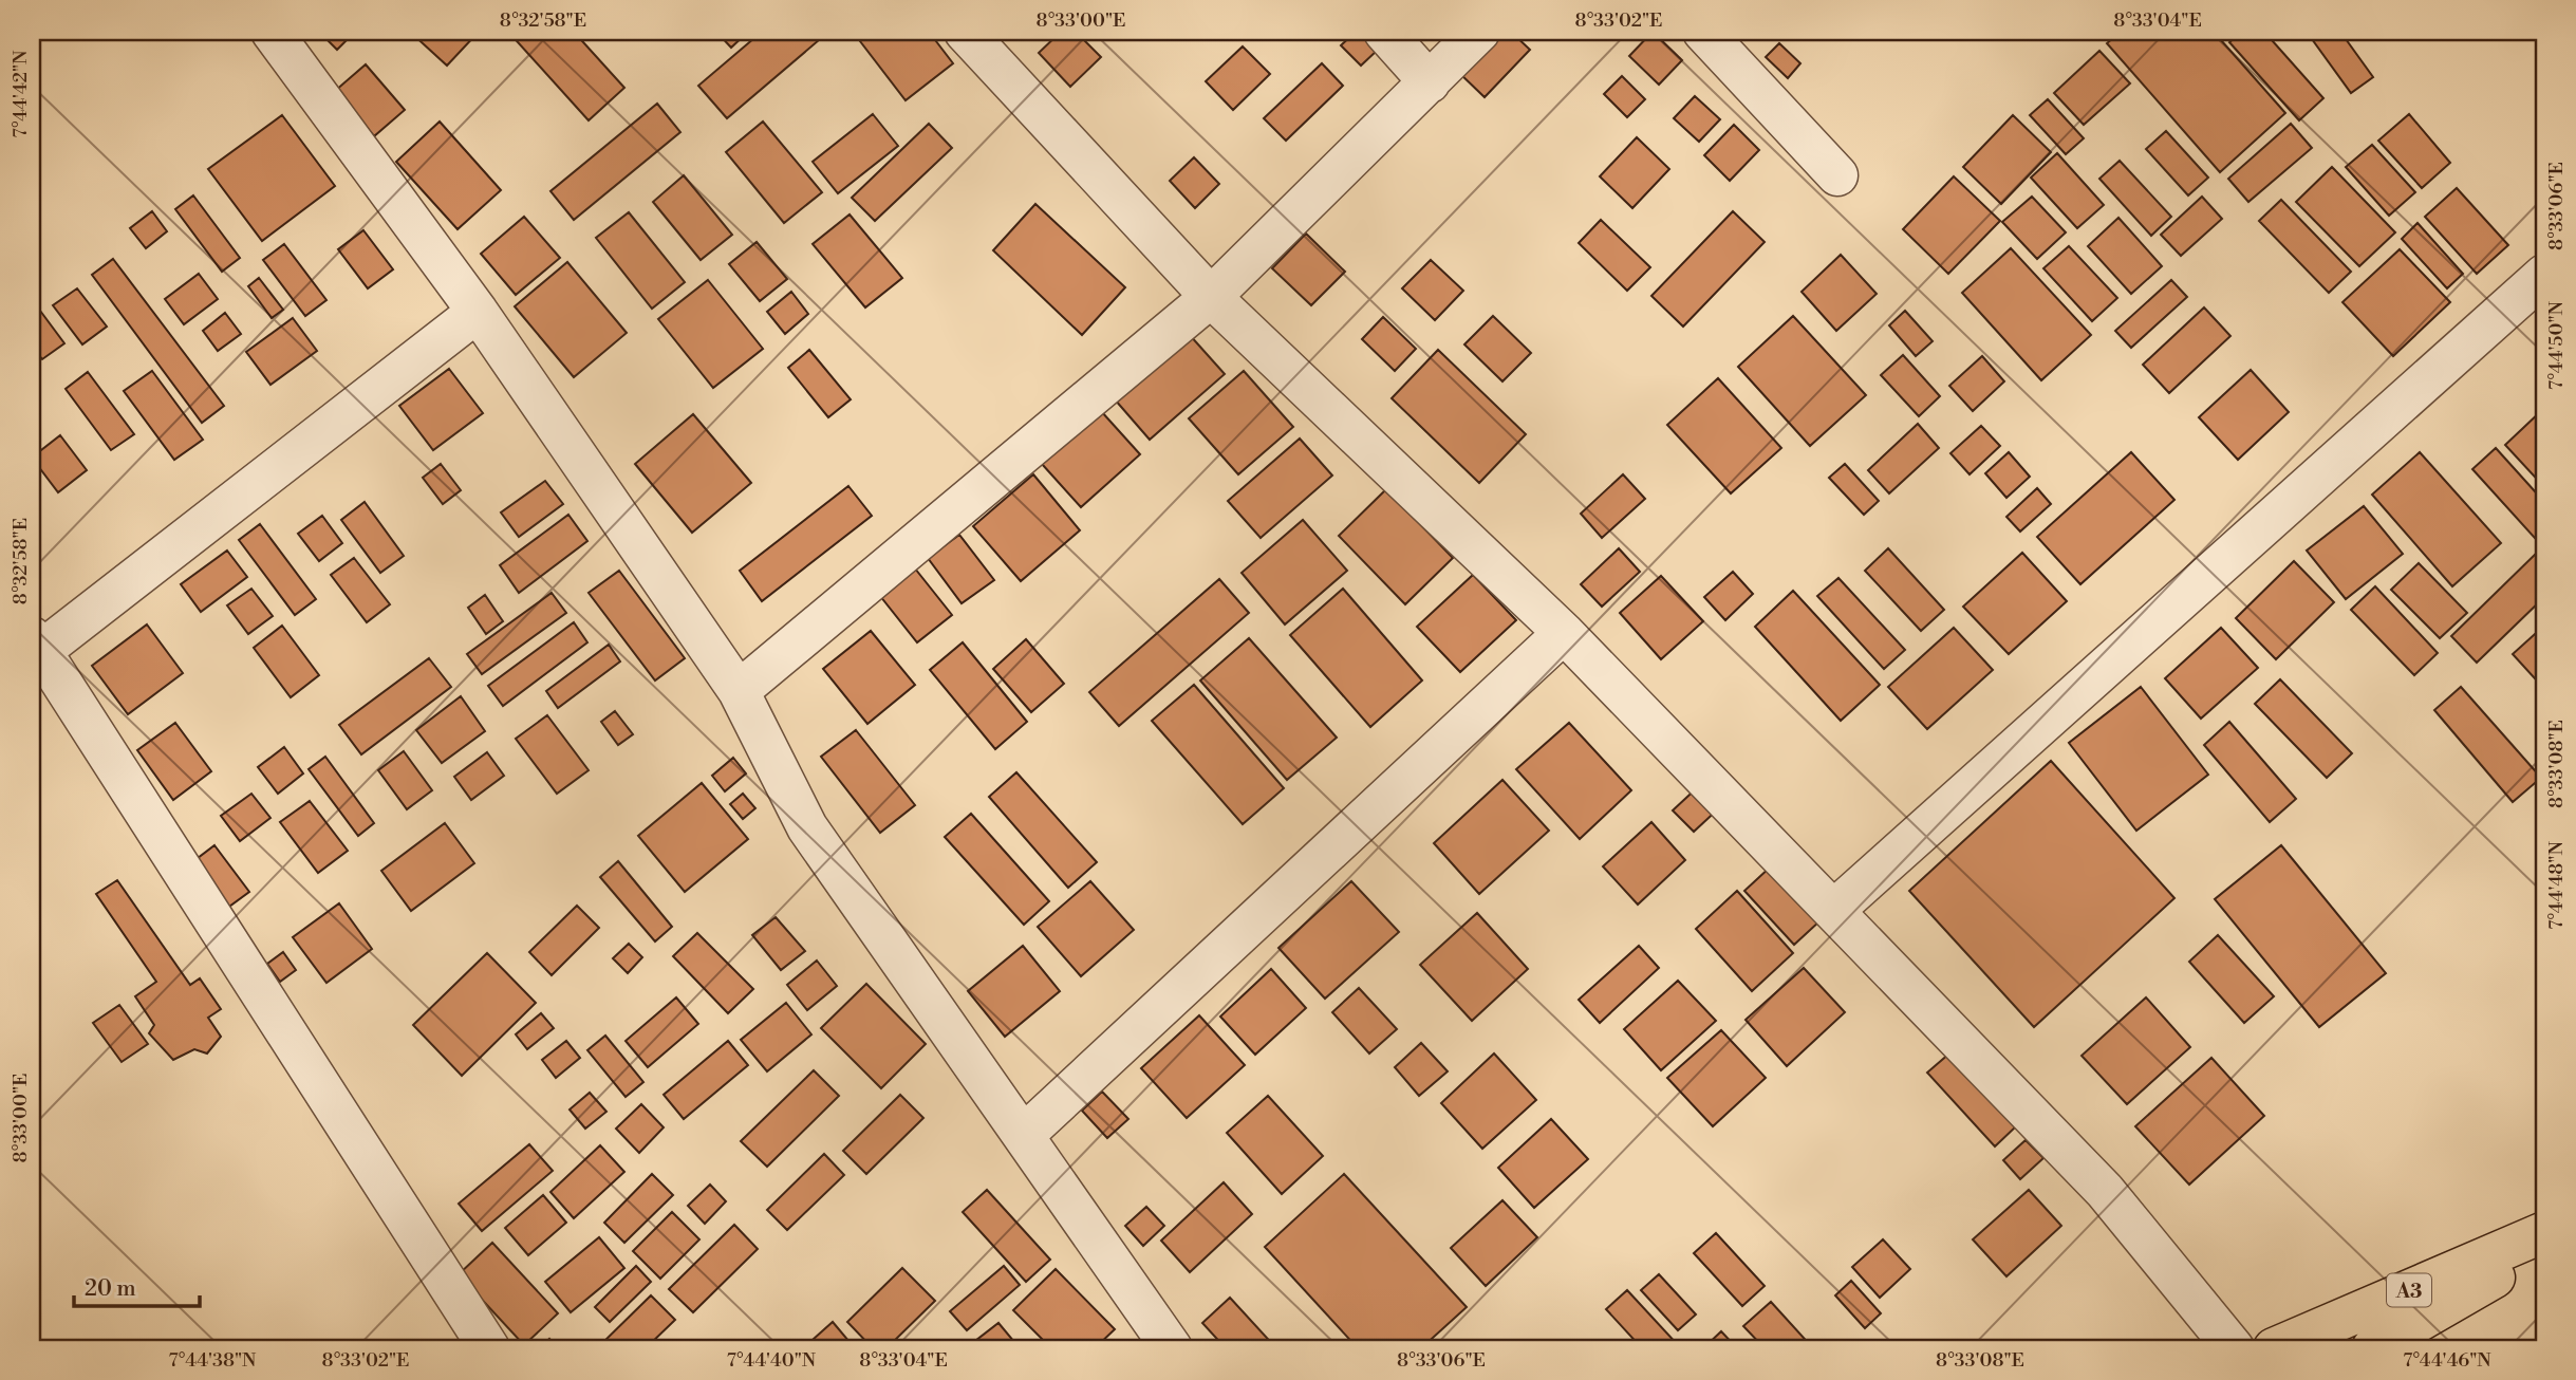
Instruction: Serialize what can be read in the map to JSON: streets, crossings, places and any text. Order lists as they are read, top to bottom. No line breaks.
{"streets":{"highway":["A3"]},"scale_bar":"20 m","coordinates":["8°32'58\"E","8°33'00\"E","8°33'02\"E","8°33'04\"E","7°44'42\"N","8°33'06\"E","7°44'50\"N","8°33'08\"E","7°44'48\"N","7°44'38\"N","7°44'40\"N","7°44'46\"N"]}
